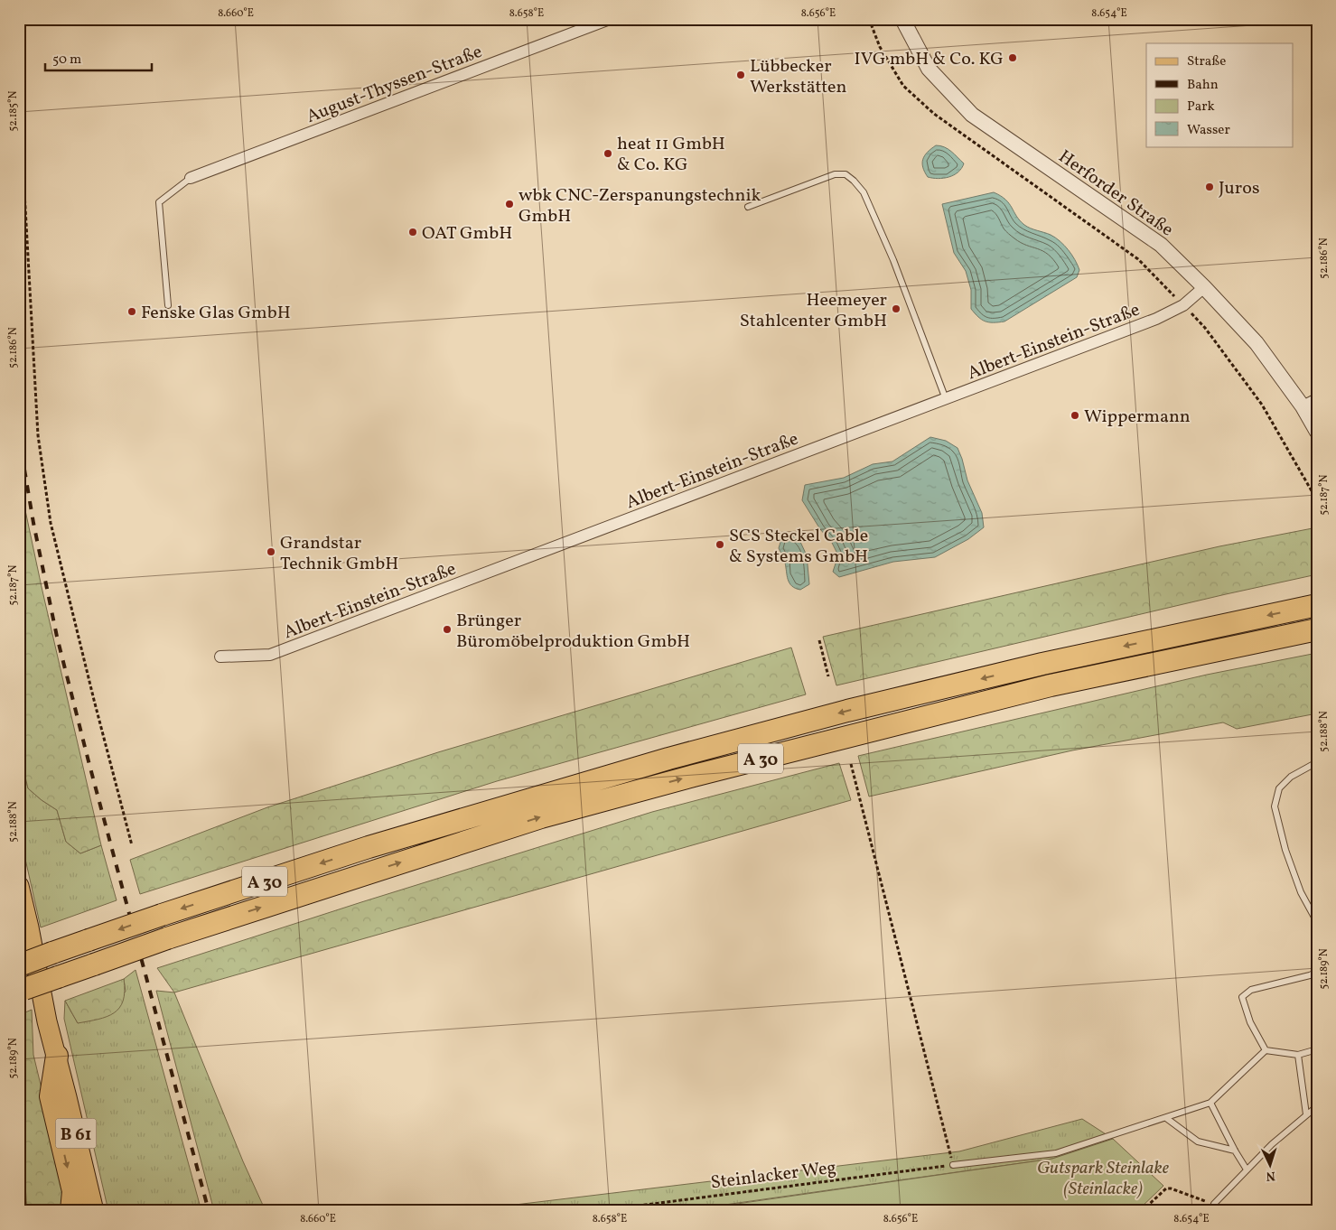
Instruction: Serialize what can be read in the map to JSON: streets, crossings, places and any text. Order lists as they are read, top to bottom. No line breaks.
{"streets":{"highway":["A 30"],"main road":["B 61"],"street":["August-Thyssen-Straße","Herforder Straße","Albert-Einstein-Straße"],"path":["Steinlacker Weg"]},"crossings":[["Herforder Straße","Albert-Einstein-Straße"]],"parks":["Gutspark Steinlake (Steinlacke)"],"places":["IVG mbH & Co. KG","Lübbecker Werkstätten","heat 11 GmbH & Co. KG","Juros","wbk CNC-Zerspanungstechnik GmbH","OAT GmbH","Heemeyer Stahlcenter GmbH","Fenske Glas GmbH","Wippermann","SCS Steckel Cable & Systems GmbH","Grandstar Technik GmbH","Brünger Büromöbelproduktion GmbH"],"legend":["Straße","Bahn","Park","Wasser"],"scale_bar":"50 m","north":"bottom","coordinates":["8.660°E","8.658°E","8.656°E","8.654°E","52.185°N","52.186°N","52.187°N","52.188°N","52.189°N"]}
